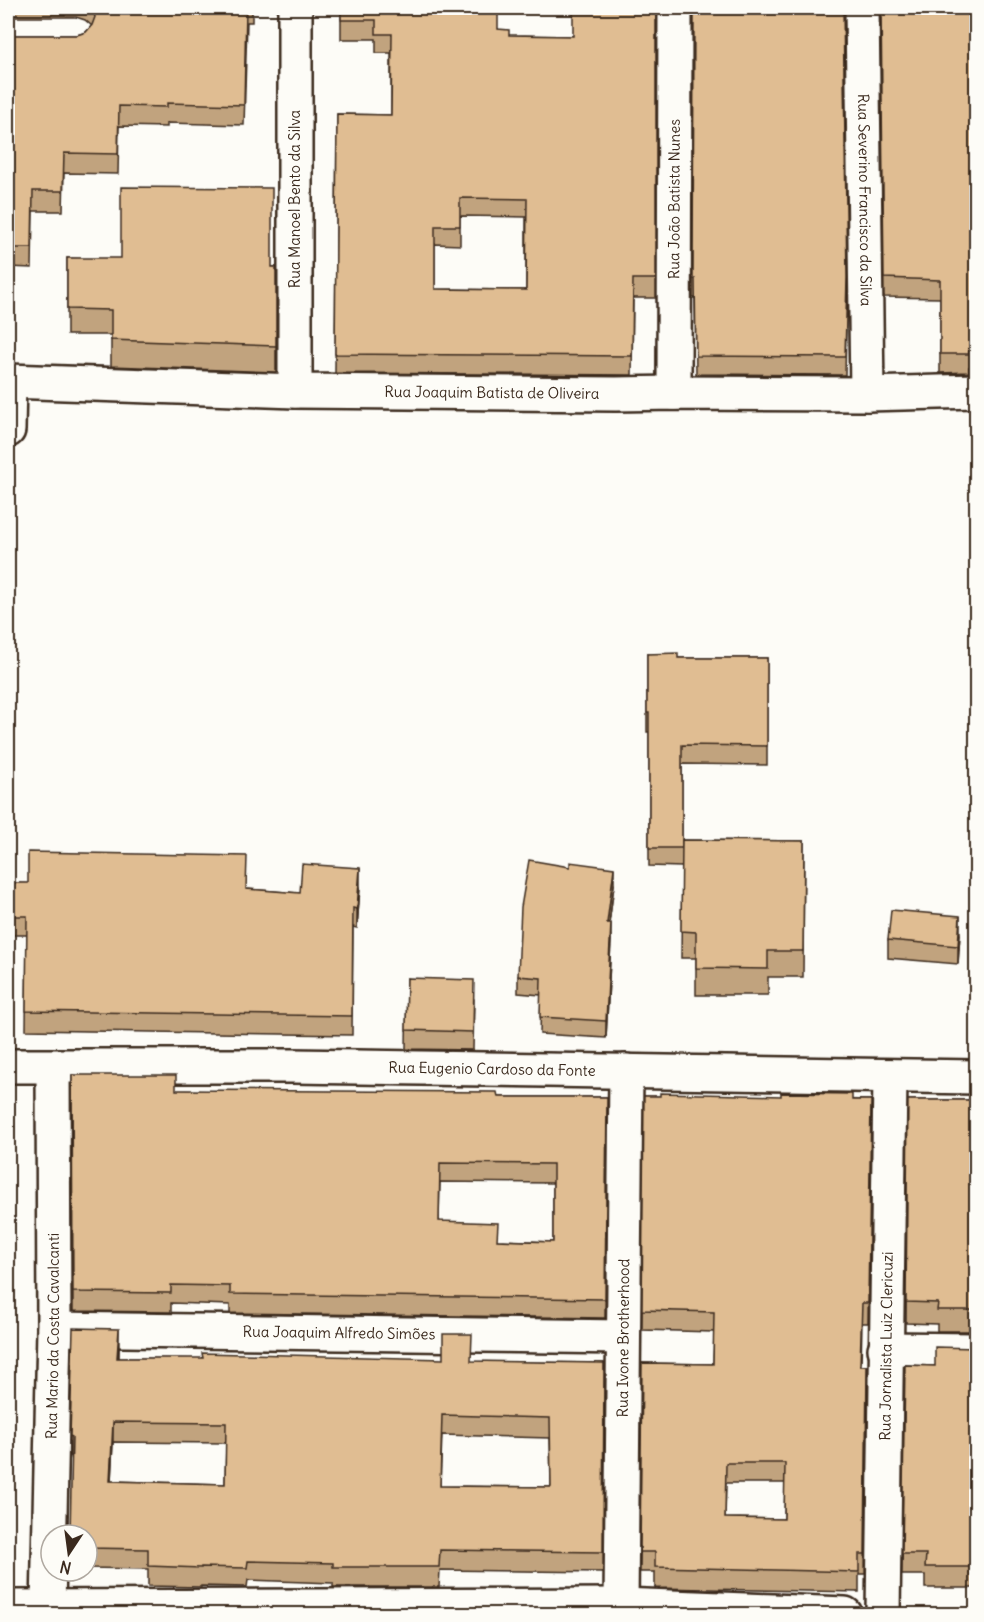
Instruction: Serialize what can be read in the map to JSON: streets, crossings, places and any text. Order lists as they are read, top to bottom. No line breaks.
{"streets":{"street":["Rua Manoel Bento da Silva","Rua João Batista Nunes","Rua Severino Francisco da Silva","Rua Joaquim Batista de Oliveira","Rua Eugenio Cardoso da Fonte","Rua Joaquim Alfredo Simões","Rua Mario da Costa Cavalcanti","Rua Ivone Brotherhood","Rua Jornalista Luiz Clericuzi"]},"crossings":[["Rua Manoel Bento da Silva","Rua Joaquim Batista de Oliveira"],["Rua João Batista Nunes","Rua Joaquim Batista de Oliveira"],["Rua Severino Francisco da Silva","Rua Joaquim Batista de Oliveira"],["Rua Eugenio Cardoso da Fonte","Rua Mario da Costa Cavalcanti"],["Rua Eugenio Cardoso da Fonte","Rua Ivone Brotherhood"],["Rua Eugenio Cardoso da Fonte","Rua Jornalista Luiz Clericuzi"],["Rua Joaquim Alfredo Simões","Rua Mario da Costa Cavalcanti"],["Rua Joaquim Alfredo Simões","Rua Ivone Brotherhood"]],"north":"bottom"}
